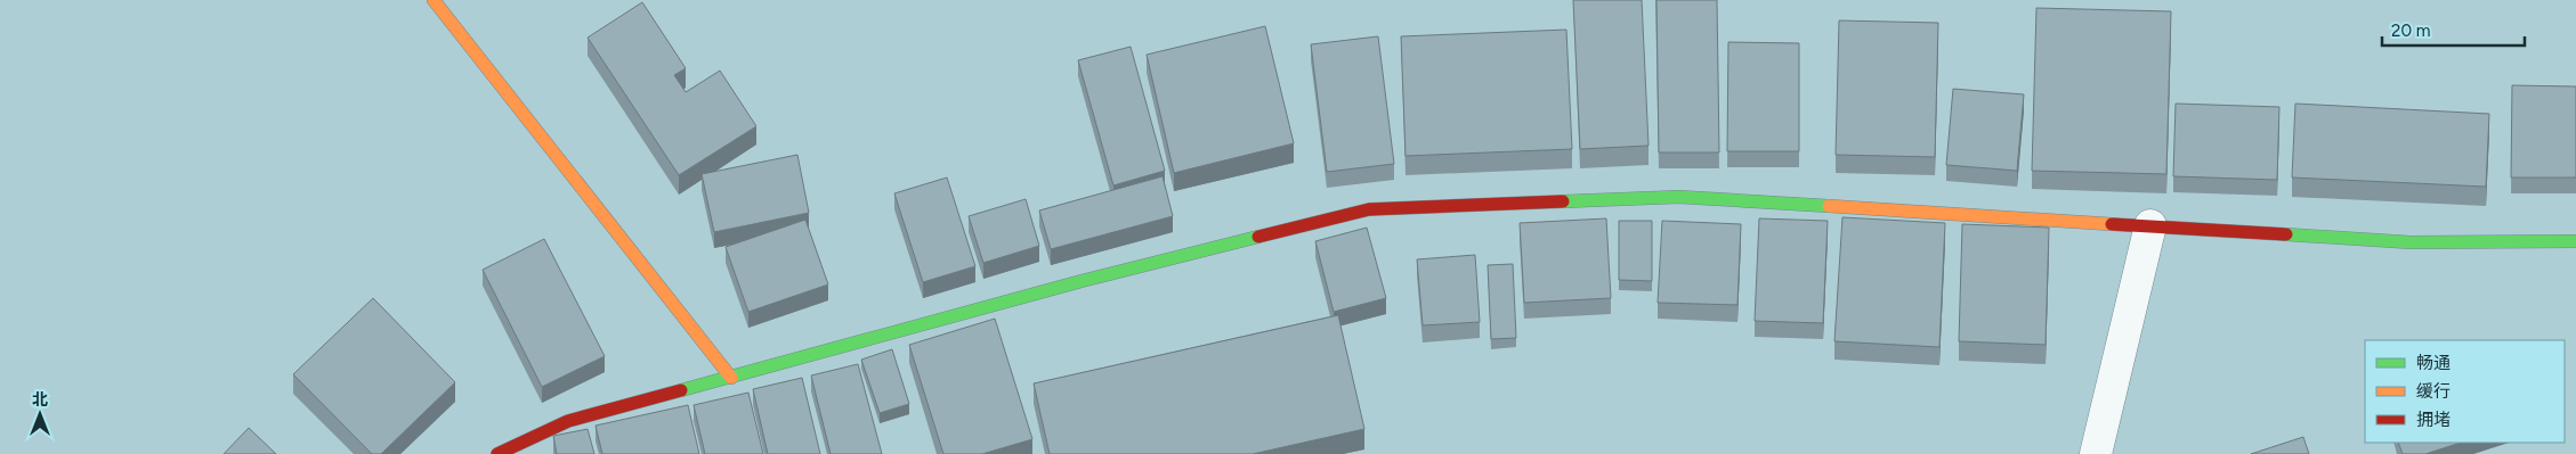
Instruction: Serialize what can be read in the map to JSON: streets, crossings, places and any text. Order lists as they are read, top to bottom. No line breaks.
{"legend":["畅通","缓行","拥堵"],"scale_bar":"20 m","north":"top"}
